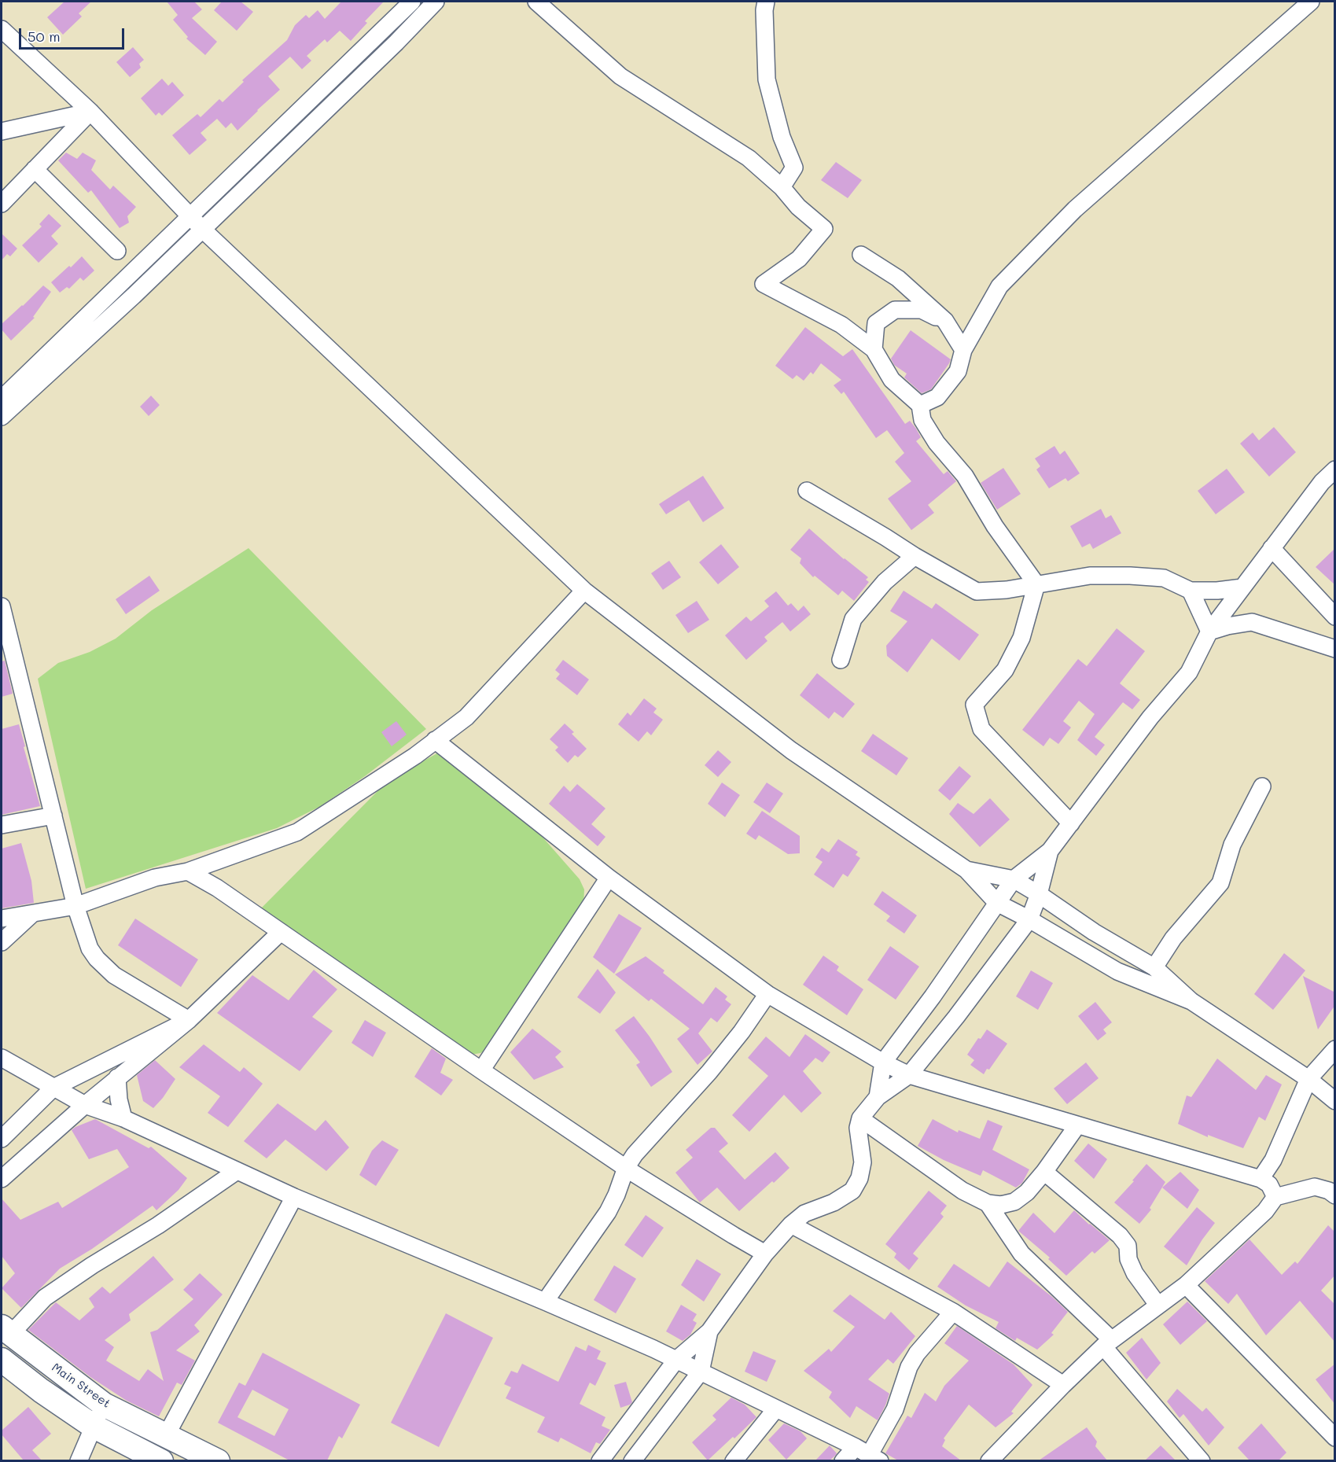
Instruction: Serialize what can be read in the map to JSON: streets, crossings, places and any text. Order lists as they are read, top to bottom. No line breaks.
{"streets":{"street":["Main Street"]},"scale_bar":"50 m"}
